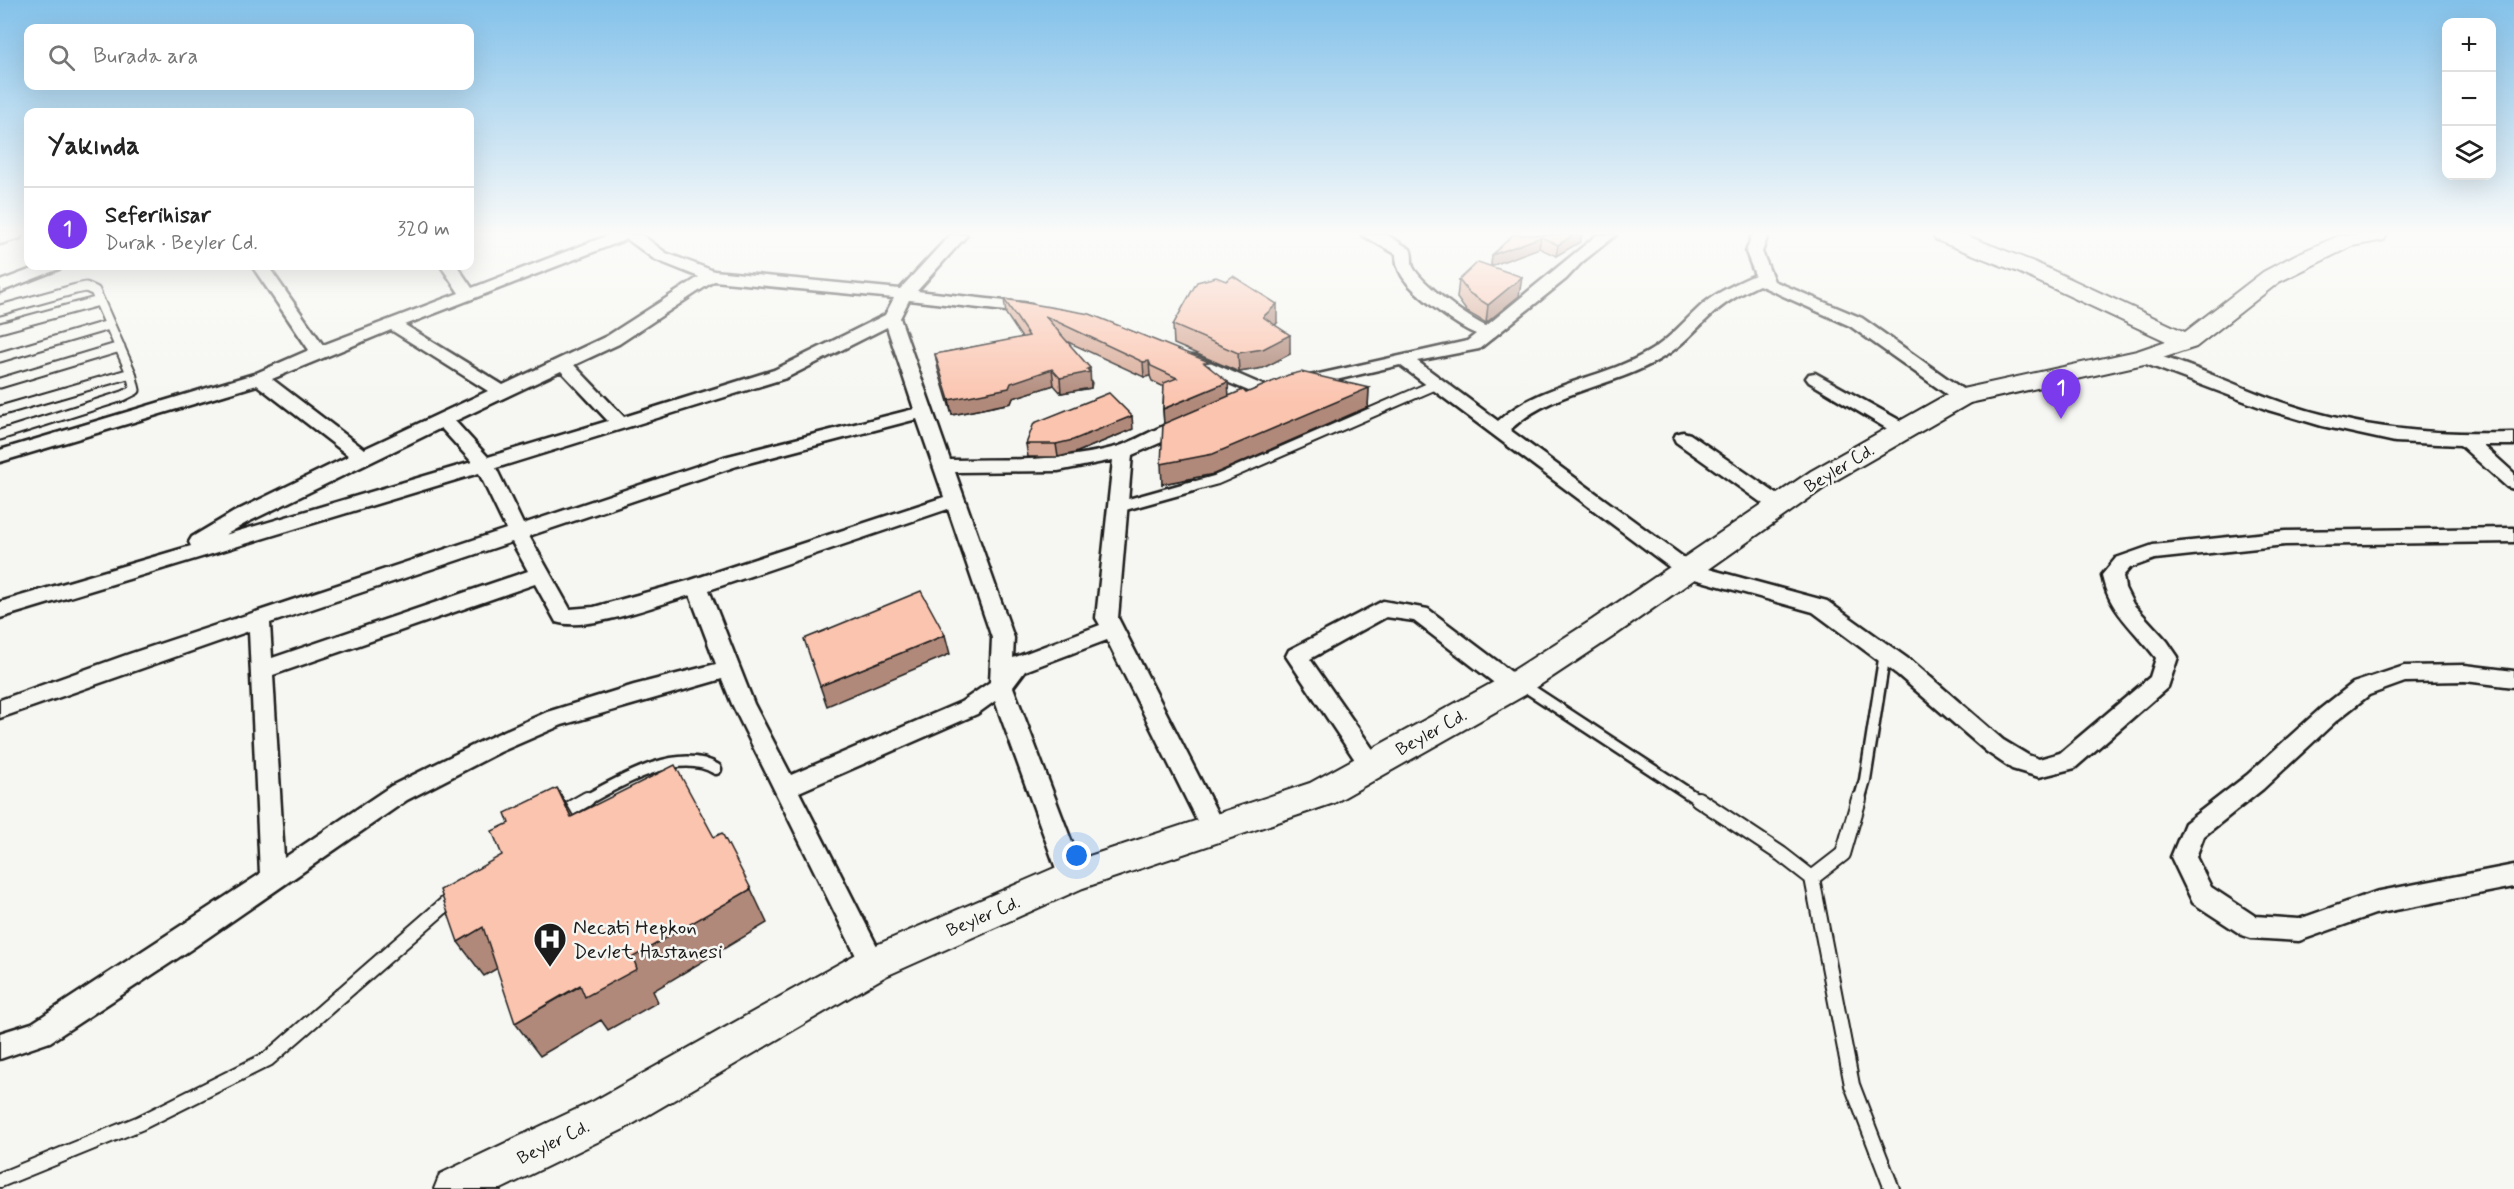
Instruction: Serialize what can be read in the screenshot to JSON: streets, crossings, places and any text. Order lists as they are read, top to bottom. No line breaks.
{"streets":{"street":["Beyler Cd."]},"places":{"hospital":["Necati Hepkon Devlet Hastanesi"]},"page":{"map_buttons":["+","−"],"search":"Burada ara","heading":"Yakında","list":[{"mark":"1","name":"Seferihisar","note":"Durak · Beyler Cd.","value":"320 m"}],"pins":"1"}}
